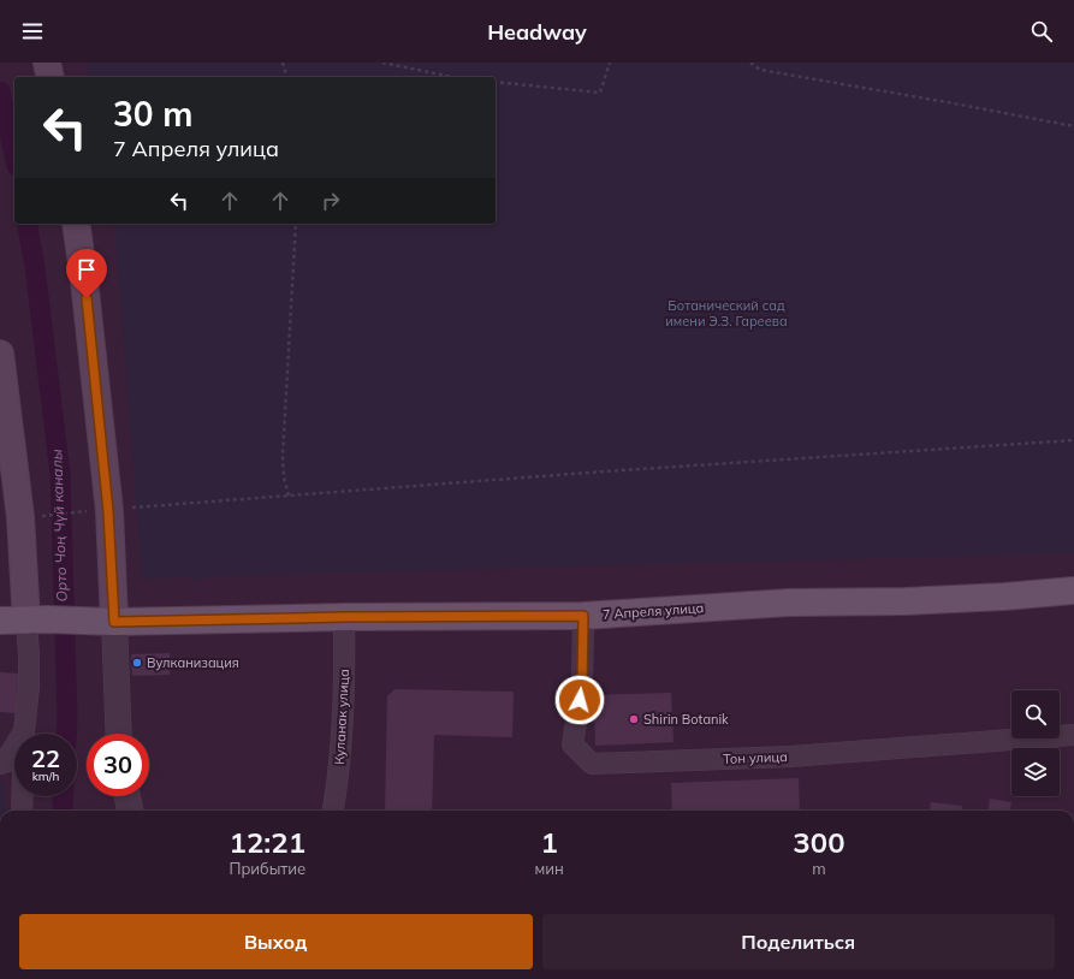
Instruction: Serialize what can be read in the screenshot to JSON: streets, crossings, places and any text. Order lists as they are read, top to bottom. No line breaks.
{"streets":{"main road":["7 Апреля улица"],"street":["Куланак улица","Тон улица"]},"crossings":[["7 Апреля улица","Куланак улица"],["7 Апреля улица","Тон улица"]],"water":["Орто Чоң Чүй каналы"],"parks":["Ботанический сад имени Э.З. Гареева"],"places":["Вулканизация","Shirin Botanik"],"page":{"header":"Headway","turn":["30 m","7 Апреля улица"],"speed":"22 km/h","limit":"30","eta":["12:21","Прибытие","1","мин","300","m"],"buttons":["Выход","Поделиться"]}}
